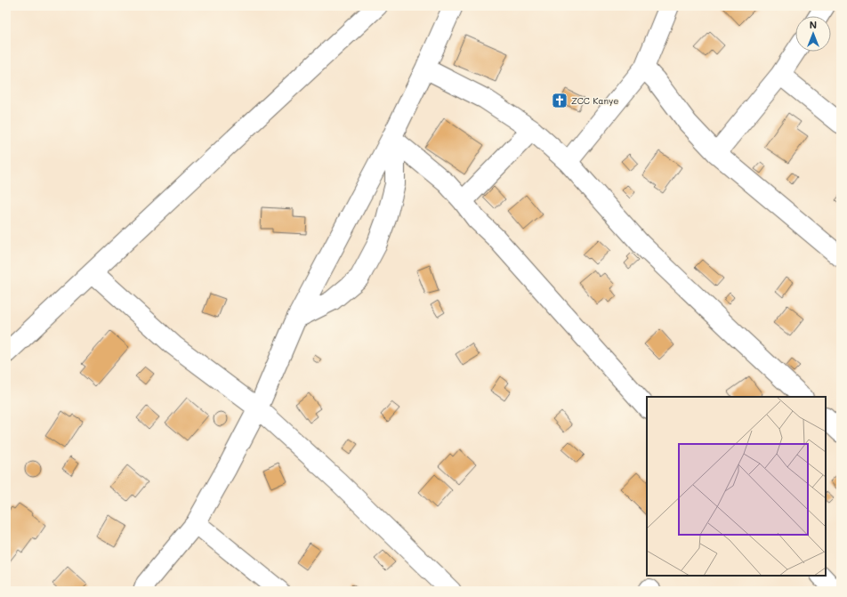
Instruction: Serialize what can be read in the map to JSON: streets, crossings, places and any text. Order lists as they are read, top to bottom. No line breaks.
{"places":{"church":["ZCC Kanye"]},"north":"top"}
